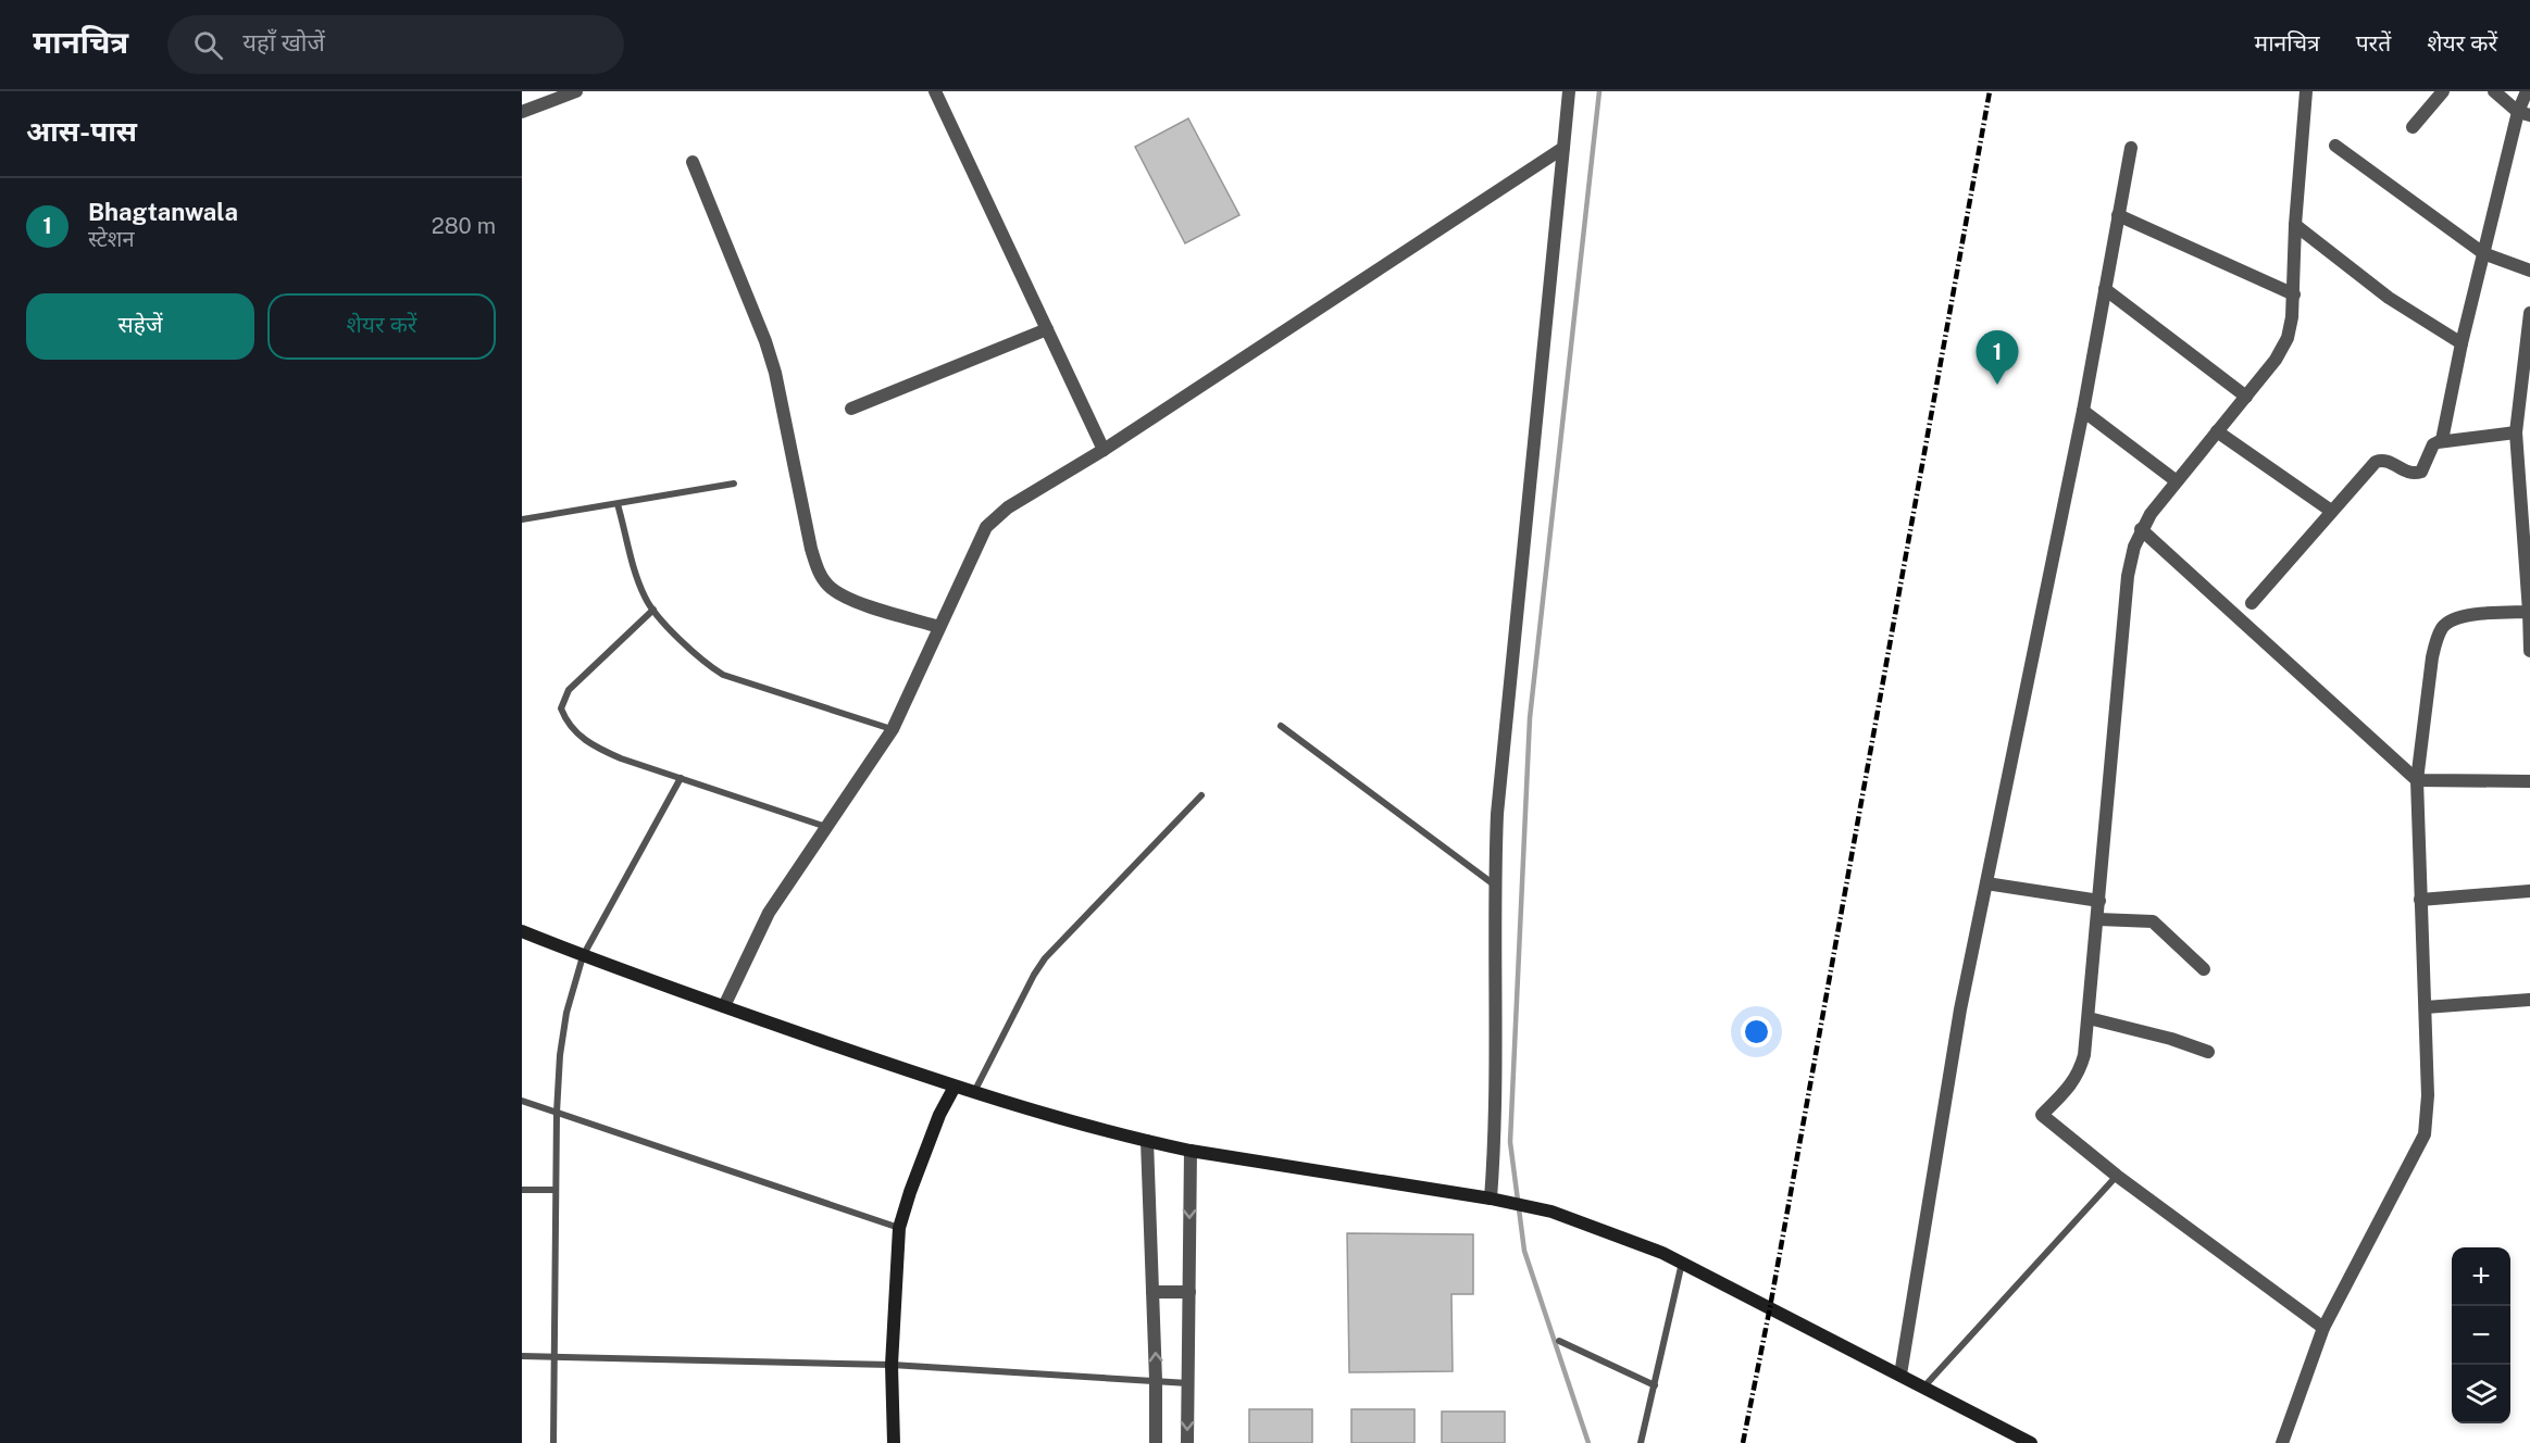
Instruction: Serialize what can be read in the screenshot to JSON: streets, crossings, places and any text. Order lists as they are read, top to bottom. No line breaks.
{"page":{"header":"मानचित्र","search":"यहाँ खोजें","nav":["मानचित्र","परतें","शेयर करें"],"heading":"आस-पास","list":[{"mark":"1","name":"Bhagtanwala","note":"स्टेशन","value":"280 m"}],"buttons":["सहेजें","शेयर करें"],"pins":"1","map_buttons":["+","−"]}}
